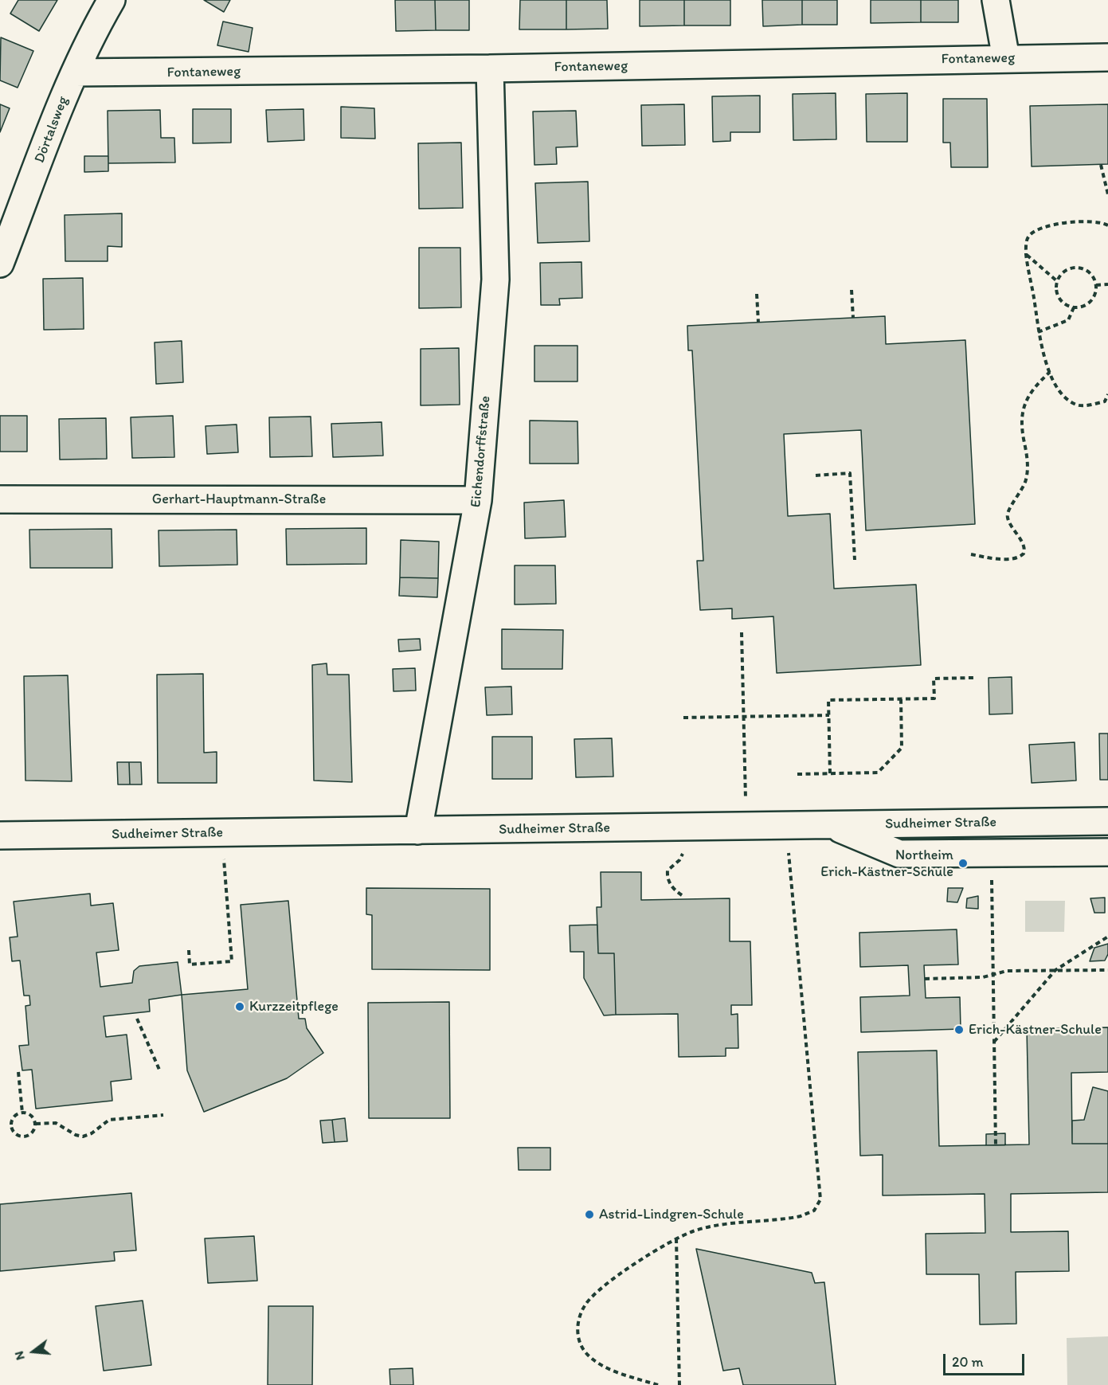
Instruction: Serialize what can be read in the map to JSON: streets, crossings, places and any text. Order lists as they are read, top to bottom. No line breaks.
{"streets":{"street":["Fontaneweg","Dörtalsweg","Eichendorffstraße","Gerhart-Hauptmann-Straße","Sudheimer Straße"]},"crossings":[["Fontaneweg","Dörtalsweg"],["Fontaneweg","Eichendorffstraße"],["Eichendorffstraße","Gerhart-Hauptmann-Straße"],["Eichendorffstraße","Sudheimer Straße"]],"places":["Northeim Erich-Kästner-Schule","Kurzzeitpflege","Erich-Kästner-Schule","Astrid-Lindgren-Schule"],"scale_bar":"20 m","north":"left"}
